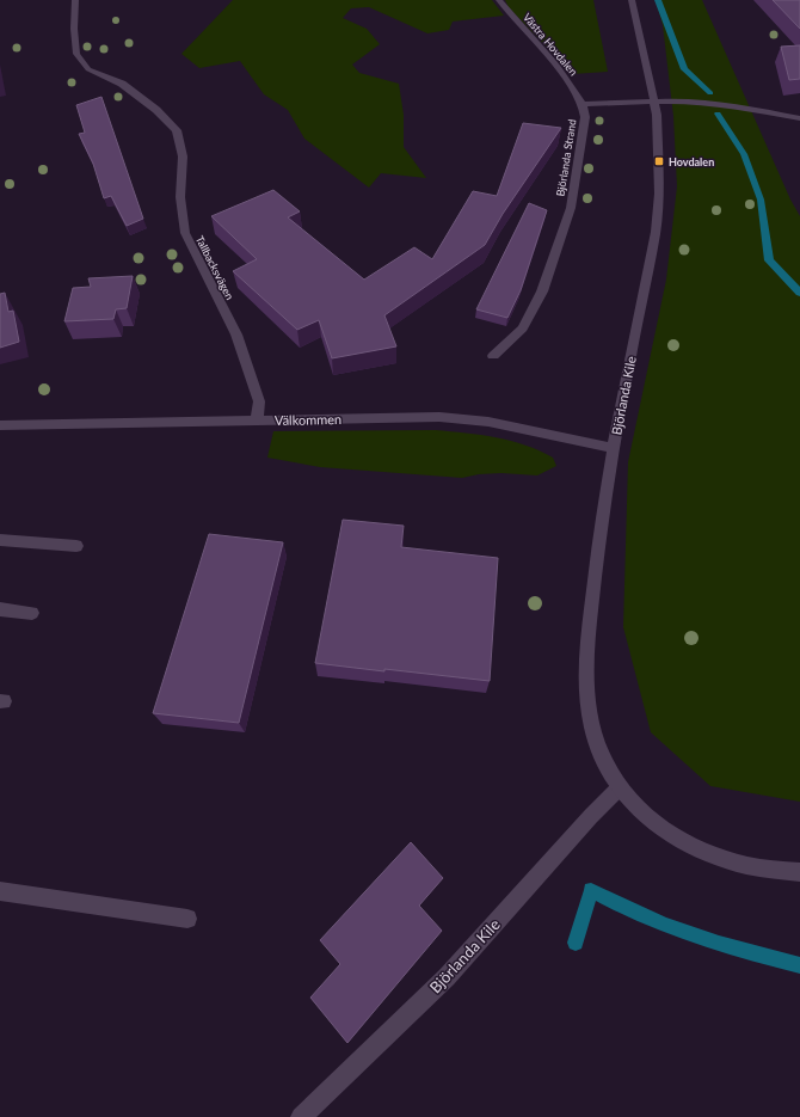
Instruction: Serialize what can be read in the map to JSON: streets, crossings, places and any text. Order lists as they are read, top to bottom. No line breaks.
{"streets":{"street":["Västra Hovdalen","Björlanda Strand","Tallbacksvägen","Björlanda Kile","Välkommen"]},"crossings":[["Västra Hovdalen","Björlanda Strand"],["Björlanda Strand","Björlanda Kile"],["Tallbacksvägen","Välkommen"],["Björlanda Kile","Välkommen"]],"places":{"transit":["Hovdalen"]}}
